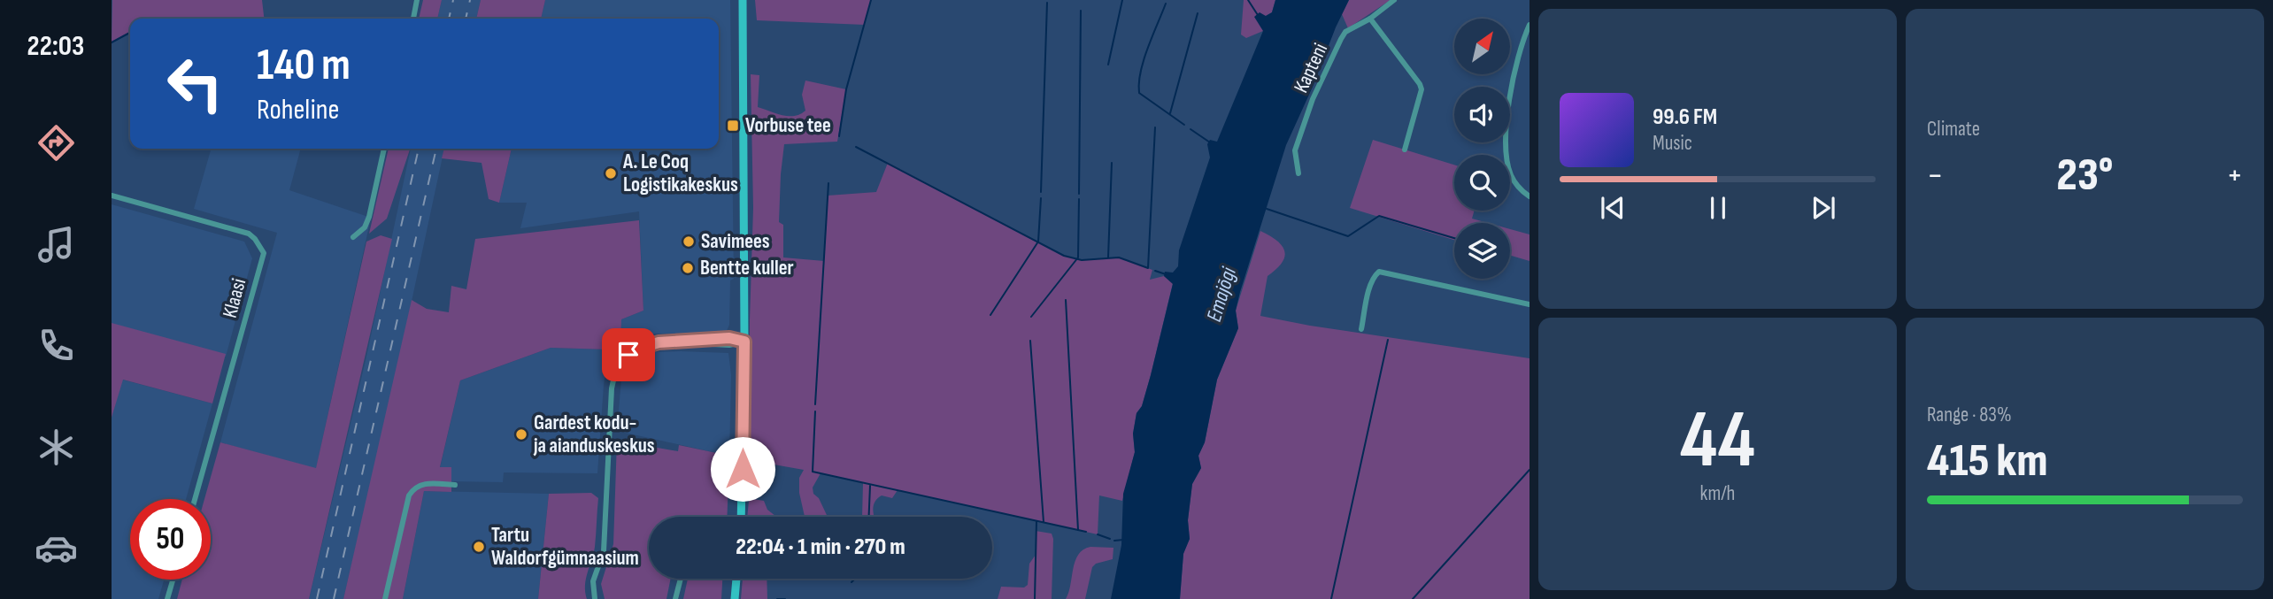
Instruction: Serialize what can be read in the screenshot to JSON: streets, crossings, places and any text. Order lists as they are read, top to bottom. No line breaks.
{"streets":{"street":["Kapteni","Klaasi"]},"water":["Emajõgi"],"places":{"transit":["Vorbuse tee"],"other":["A. Le Coq Logistikakeskus","Savimees","Bentte kuller","Gardest kodu- ja aianduskeskus","Tartu Waldorfgümnaasium"]},"north":"top right","page":{"tabs":"22:03","tile":["Climate",["44","km/h"],["Range · 83%","415 km"]],"turn":["140 m","Roheline"],"song":["99.6 FM","Music"],"heat":["−","23°","+"],"limit":"50","trip":"22:04 · 1 min · 270 m"}}
